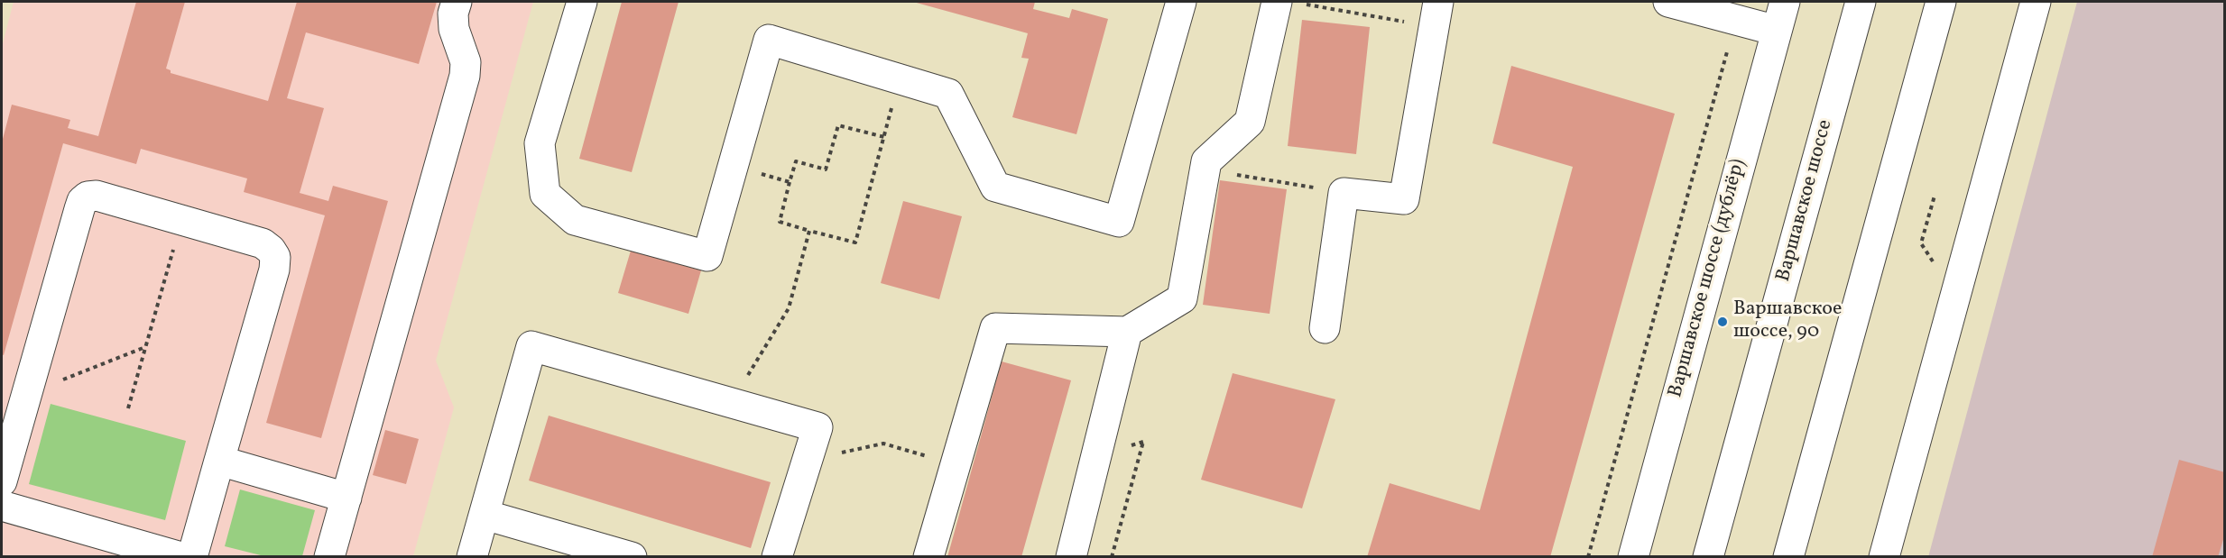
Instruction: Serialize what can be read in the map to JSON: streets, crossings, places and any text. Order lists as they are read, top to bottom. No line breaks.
{"streets":{"street":["Варшавское шоссе","Варшавское шоссе (дублёр)"]},"places":["Варшавское шоссе, 90"]}
